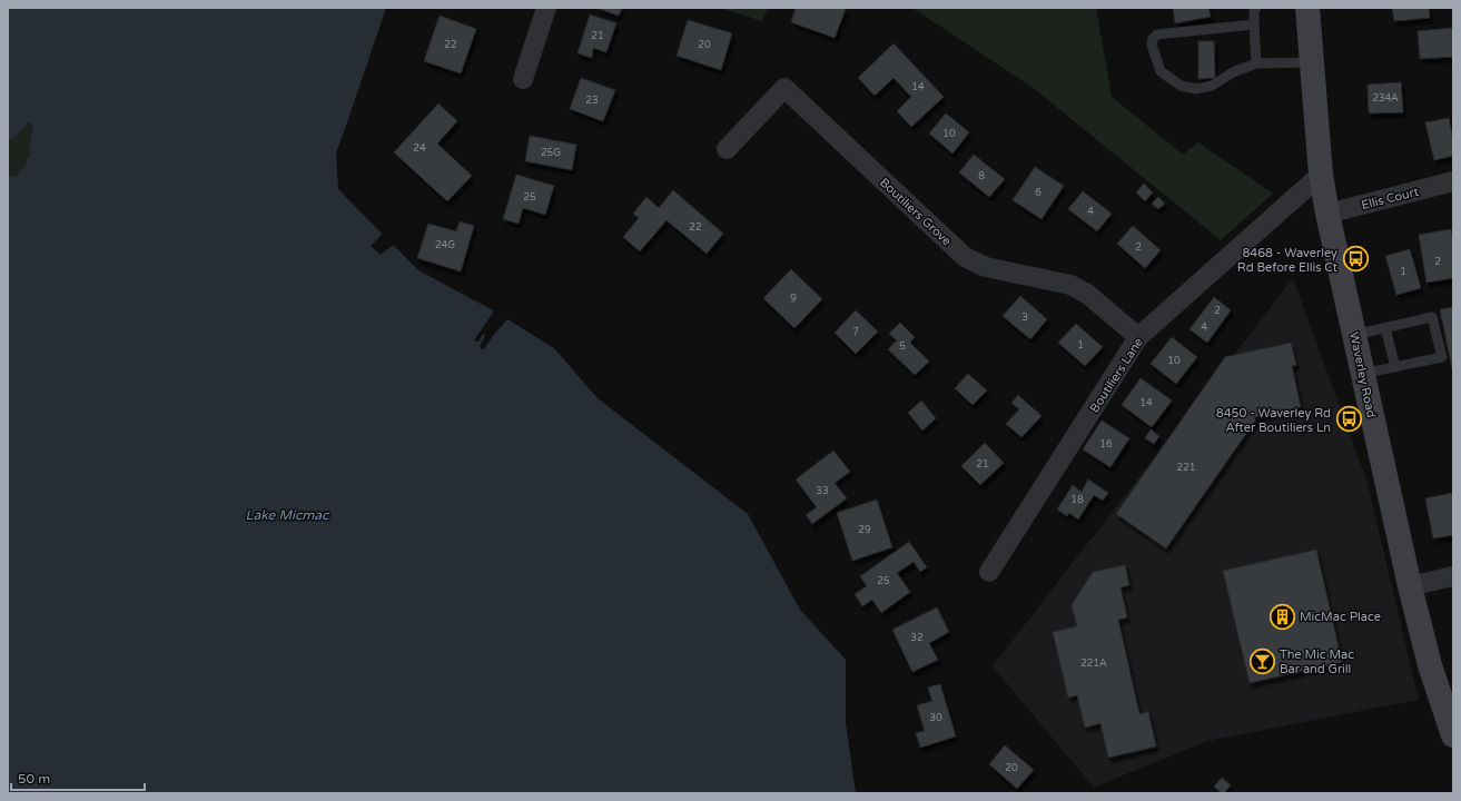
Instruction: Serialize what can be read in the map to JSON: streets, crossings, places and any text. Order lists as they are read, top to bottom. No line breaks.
{"streets":{"main road":["Waverley Road"],"street":["Ellis Court","Boutiliers Grove","Boutiliers Lane"]},"crossings":[["Ellis Court","Waverley Road"],["Boutiliers Grove","Boutiliers Lane"],["Boutiliers Lane","Waverley Road"]],"water":["Lake Micmac"],"places":{"bus stop":["8468 - Waverley Rd Before Ellis Ct","8450 - Waverley Rd After Boutiliers Ln"],"building":["MicMac Place"],"bar":["The Mic Mac Bar and Grill"]},"house_numbers":["21","22","20","14","234A","23","10","24","25G","8","6","25","4","22","24G","2","2","1","9","2","3","4","7","1","5","10","14","16","21","221","33","18","29","25","32","221A","30","20"],"scale_bar":"50 m"}
